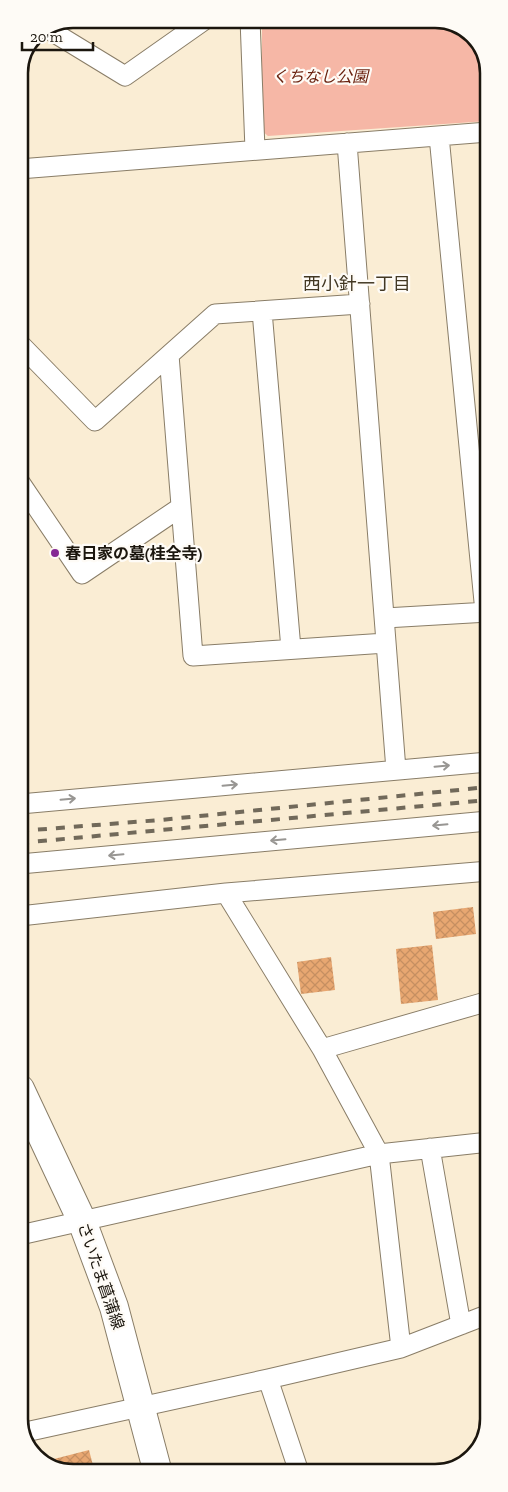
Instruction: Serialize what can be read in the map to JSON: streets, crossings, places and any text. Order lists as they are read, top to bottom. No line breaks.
{"streets":{"main road":["さいたま菖蒲線"]},"districts":["西小針一丁目"],"parks":["くちなし公園"],"places":["春日家の墓(桂全寺)"],"scale_bar":"20 m"}
